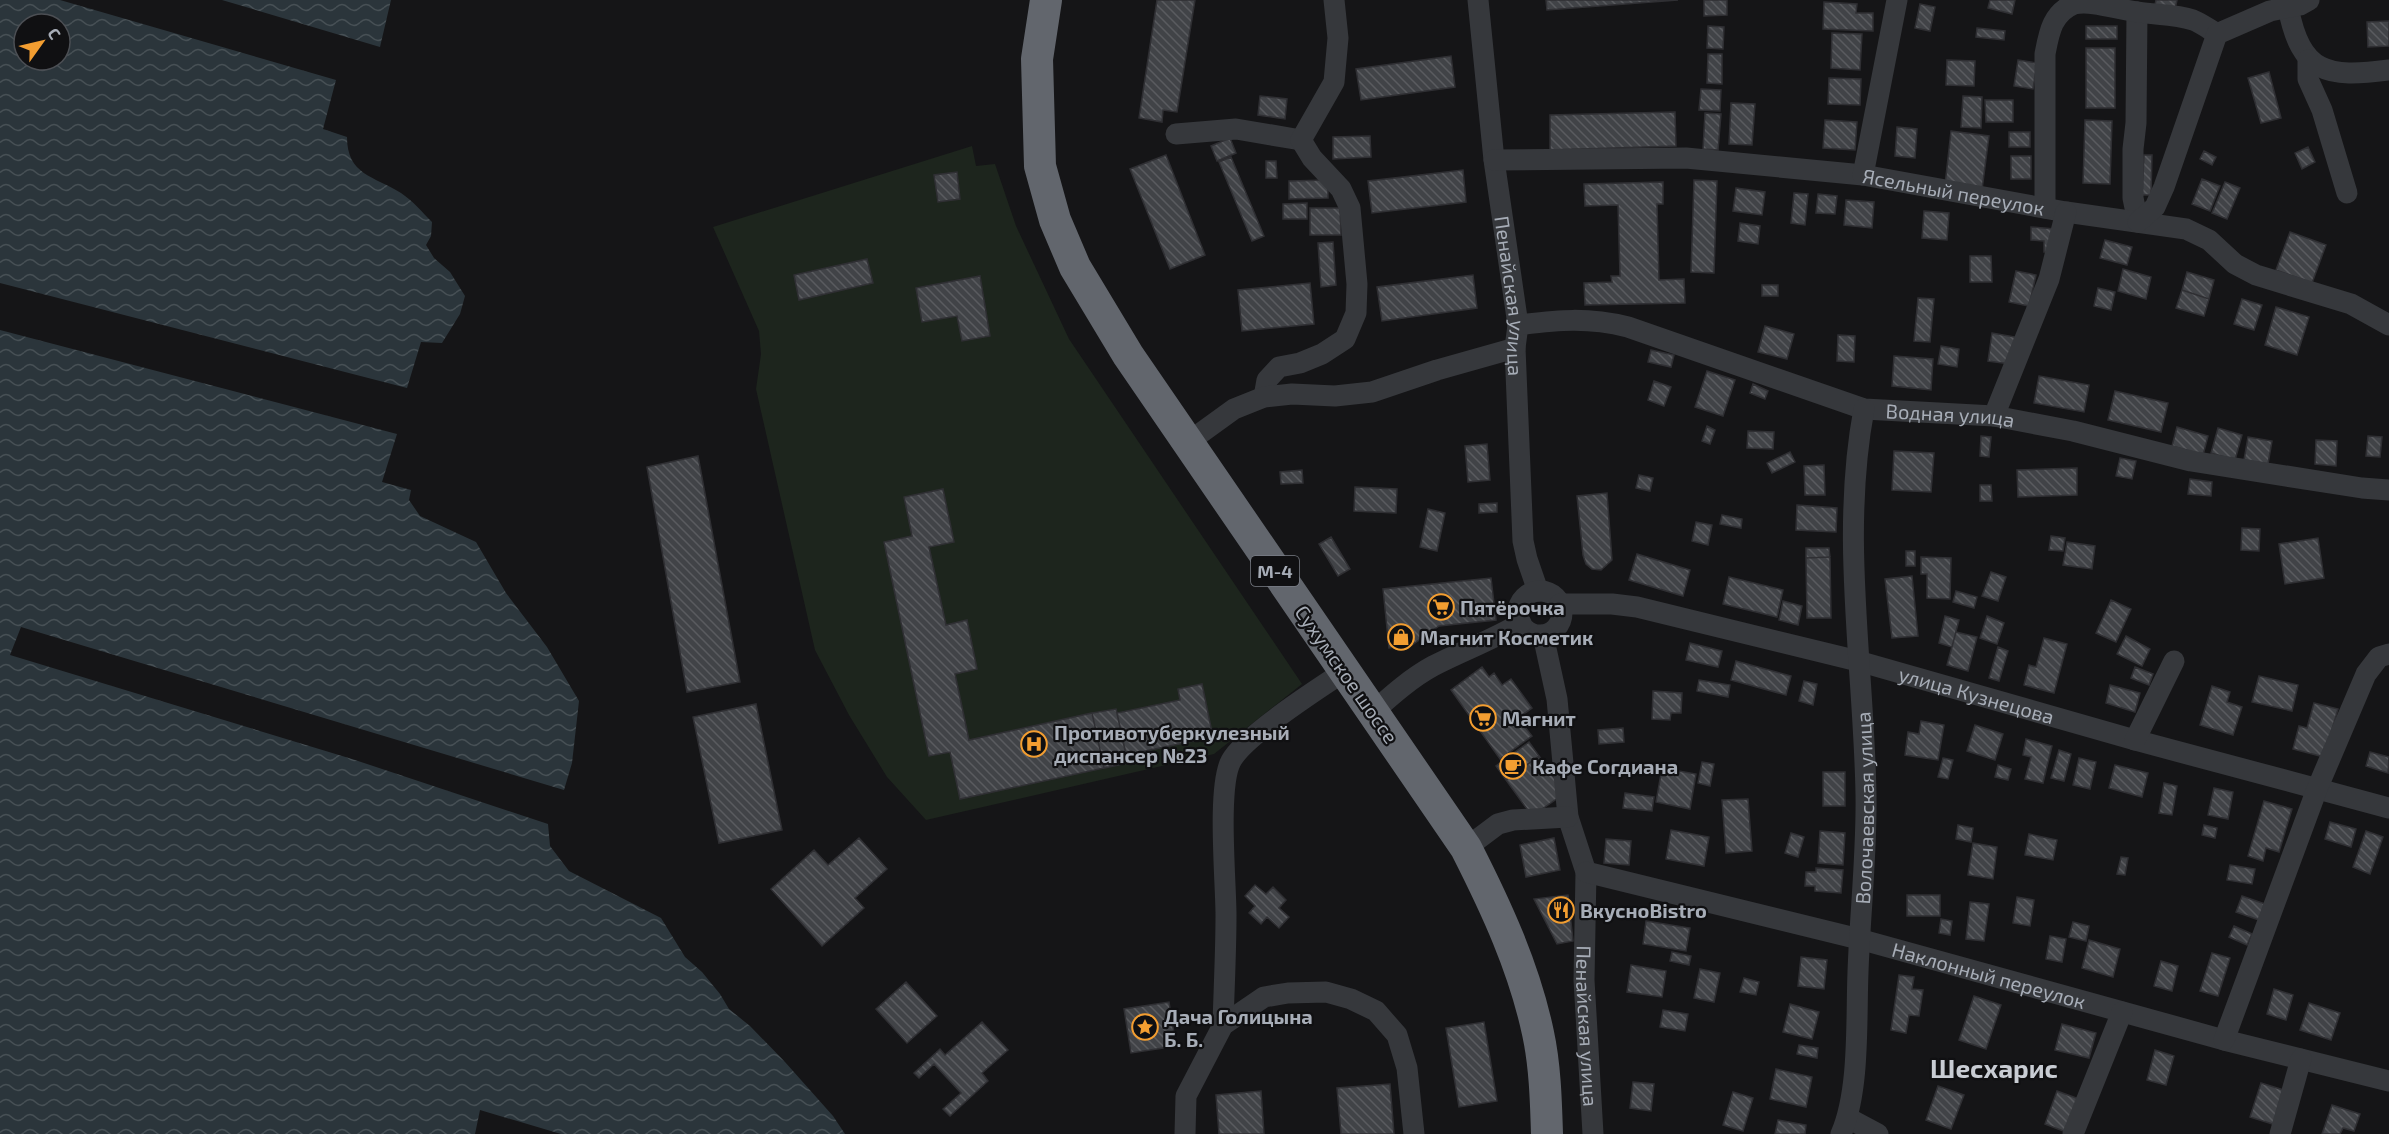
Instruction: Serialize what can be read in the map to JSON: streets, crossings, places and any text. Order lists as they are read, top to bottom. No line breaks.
{"streets":{"highway":["М-4","Сухумское шоссе"],"street":["Ясельный переулок","Пенайская улица","Водная улица","улица Кузнецова","Волочаевская улица","Наклонный переулок"]},"crossings":[["Ясельный переулок","Пенайская улица"],["Пенайская улица","Водная улица"],["Пенайская улица","улица Кузнецова"],["Пенайская улица","Наклонный переулок"],["Водная улица","Волочаевская улица"],["улица Кузнецова","Волочаевская улица"],["Волочаевская улица","Наклонный переулок"]],"districts":["Шесхарис"],"places":{"supermarket":["Пятёрочка","Магнит"],"shop":["Магнит Косметик"],"hospital":["Противотуберкулезный диспансер №23"],"cafe":["Кафе Согдиана"],"restaurant":["ВкусноBistro"],"place":["Дача Голицына Б. Б."]},"north":"top right"}
